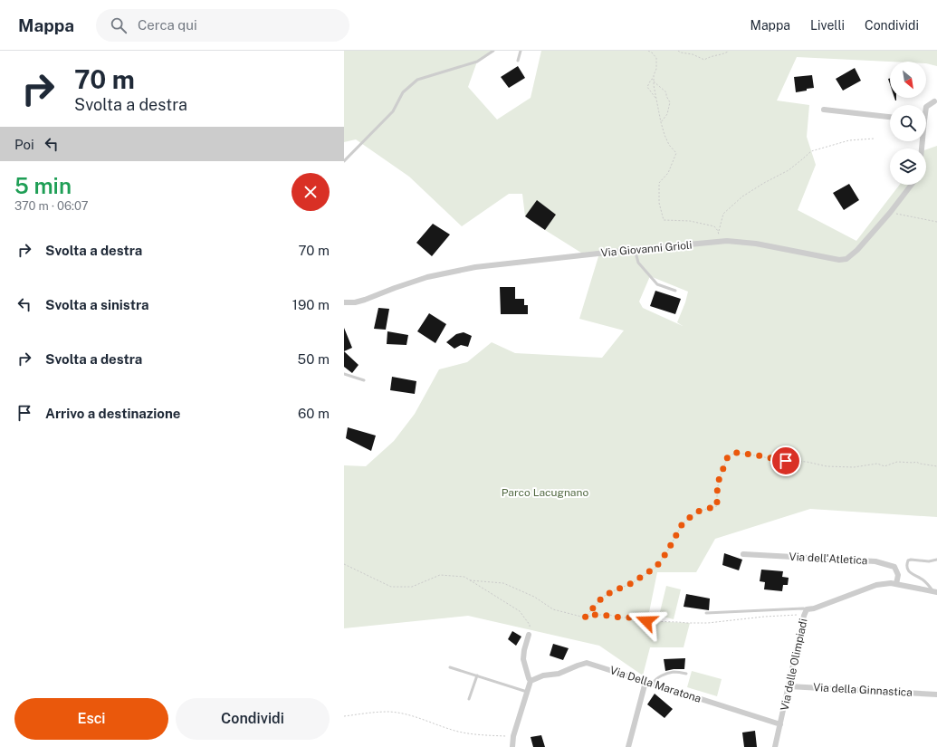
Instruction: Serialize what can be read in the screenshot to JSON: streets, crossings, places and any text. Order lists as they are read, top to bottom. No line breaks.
{"streets":{"street":["Via Giovanni Grioli","Via dell'Atletica","Via delle Olimpiadi","Via Della Maratona","Via della Ginnastica"]},"crossings":[["Via dell'Atletica","Via delle Olimpiadi"],["Via delle Olimpiadi","Via Della Maratona"],["Via delle Olimpiadi","Via della Ginnastica"]],"parks":["Parco Lacugnano"],"north":"bottom right","page":{"header":"Mappa","search":"Cerca qui","nav":["Mappa","Livelli","Condividi"],"turn":["70 m","Svolta a destra"],"then":"Poi","heading":["5 min","370 m · 06:07"],"list":[{"name":"Svolta a destra","value":"70 m"},{"name":"Svolta a sinistra","value":"190 m"},{"name":"Svolta a destra","value":"50 m"},{"name":"Arrivo a destinazione","value":"60 m"}],"buttons":["Esci","Condividi"]}}
